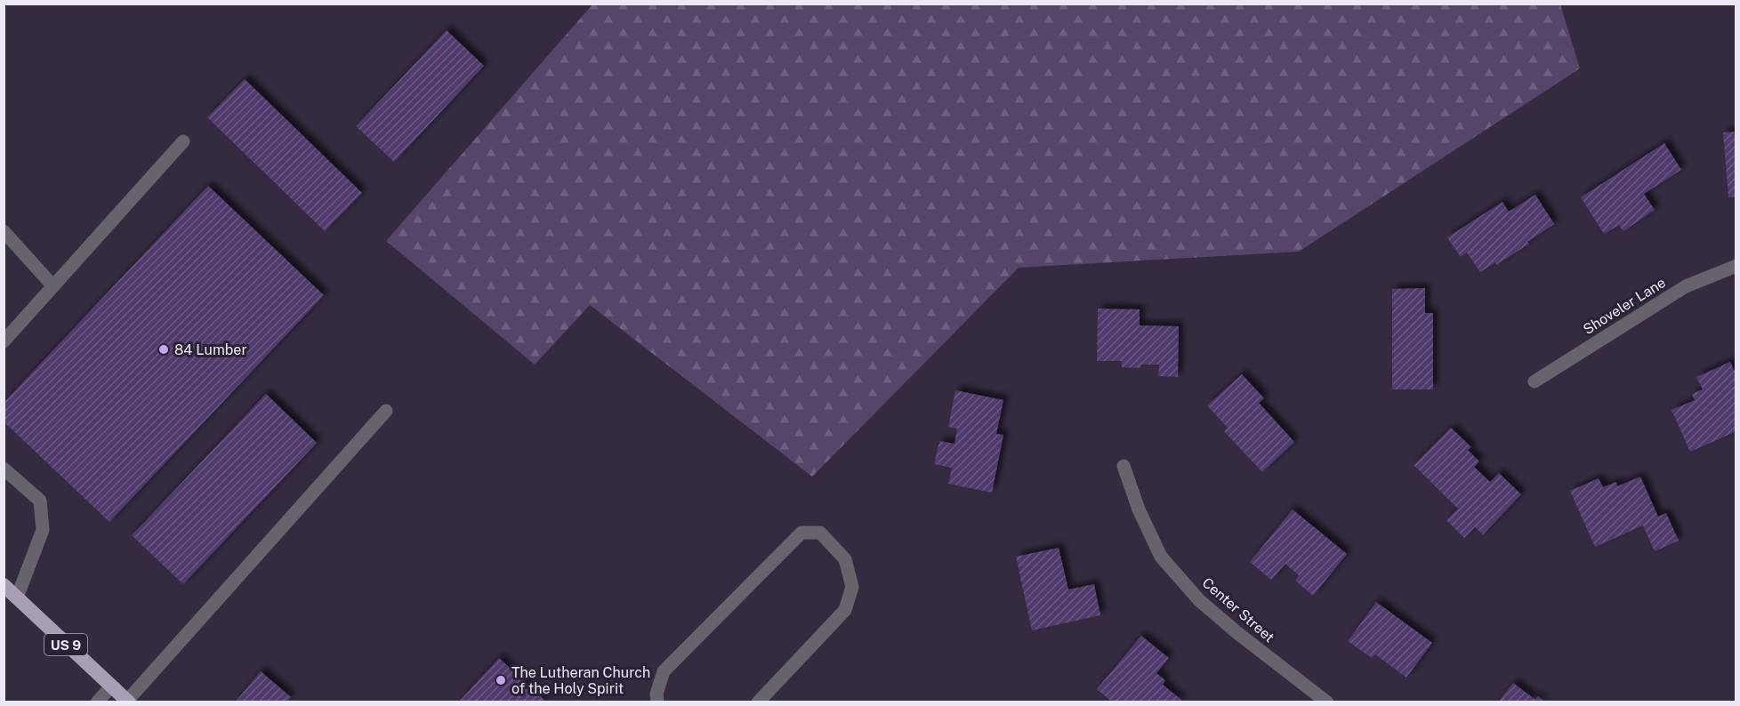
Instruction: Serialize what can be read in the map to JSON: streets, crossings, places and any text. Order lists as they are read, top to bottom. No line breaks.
{"streets":{"highway":["US 9"],"street":["Shoveler Lane","Center Street"]},"places":["84 Lumber","The Lutheran Church of the Holy Spirit"]}
